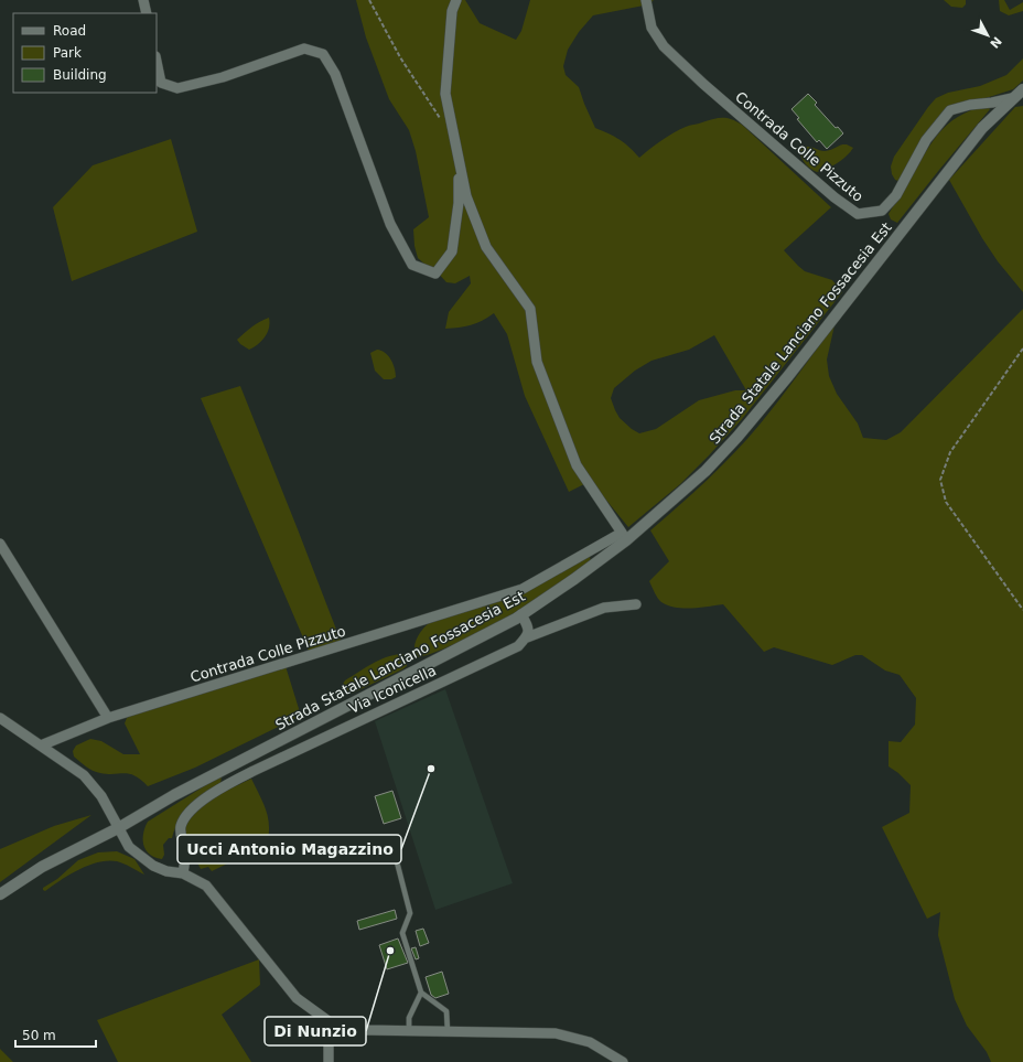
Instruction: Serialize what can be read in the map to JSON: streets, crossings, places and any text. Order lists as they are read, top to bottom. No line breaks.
{"streets":{"main road":["Strada Statale Lanciano Fossacesia Est"],"street":["Contrada Colle Pizzuto","Via Iconicella"]},"crossings":[["Contrada Colle Pizzuto","Strada Statale Lanciano Fossacesia Est"]],"places":["Ucci Antonio Magazzino","Di Nunzio"],"legend":["Road","Park","Building"],"scale_bar":"50 m","north":"bottom right"}
